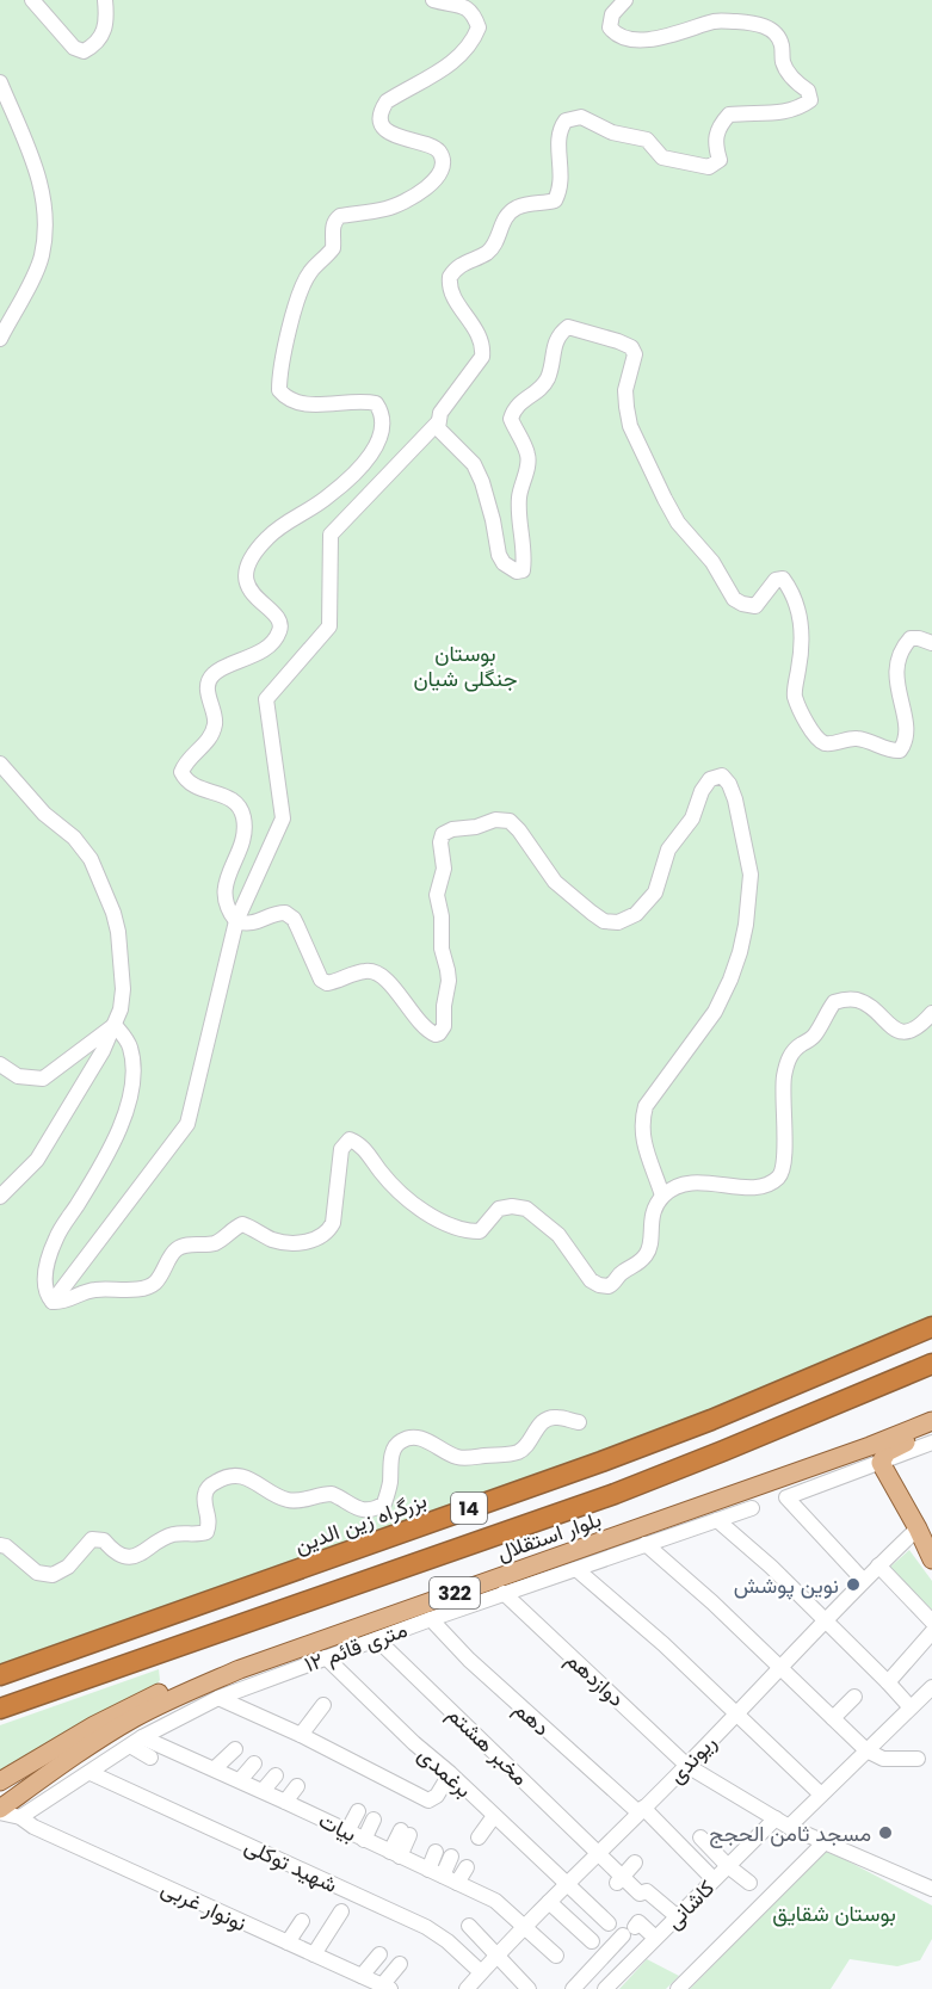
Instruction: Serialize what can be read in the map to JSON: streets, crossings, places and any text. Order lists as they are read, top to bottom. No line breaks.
{"streets":{"highway":["14","بزرگراه زین الدین"],"main road":["بلوار استقلال","322"],"street":["۱۲ متری قائم","دوازدهم","دهم","مخبر هشتم","ریوندی","برغمدی","بیات","شهید توکلی","کاشانی","نونوار غربی"]},"crossings":[["بلوار استقلال","نونوار غربی"],["۱۲ متری قائم","دوازدهم"],["۱۲ متری قائم","دهم"],["۱۲ متری قائم","مخبر هشتم"],["۱۲ متری قائم","برغمدی"],["۱۲ متری قائم","بیات"],["۱۲ متری قائم","شهید توکلی"],["۱۲ متری قائم","نونوار غربی"],["دوازدهم","ریوندی"],["دوازدهم","کاشانی"],["دهم","ریوندی"],["مخبر هشتم","ریوندی"],["مخبر هشتم","کاشانی"],["ریوندی","برغمدی"],["ریوندی","بیات"],["ریوندی","شهید توکلی"]],"parks":["بوستان جنگلی شیان","بوستان شقایق"],"places":["نوین پوشش","مسجد ثامن الحجج"]}
